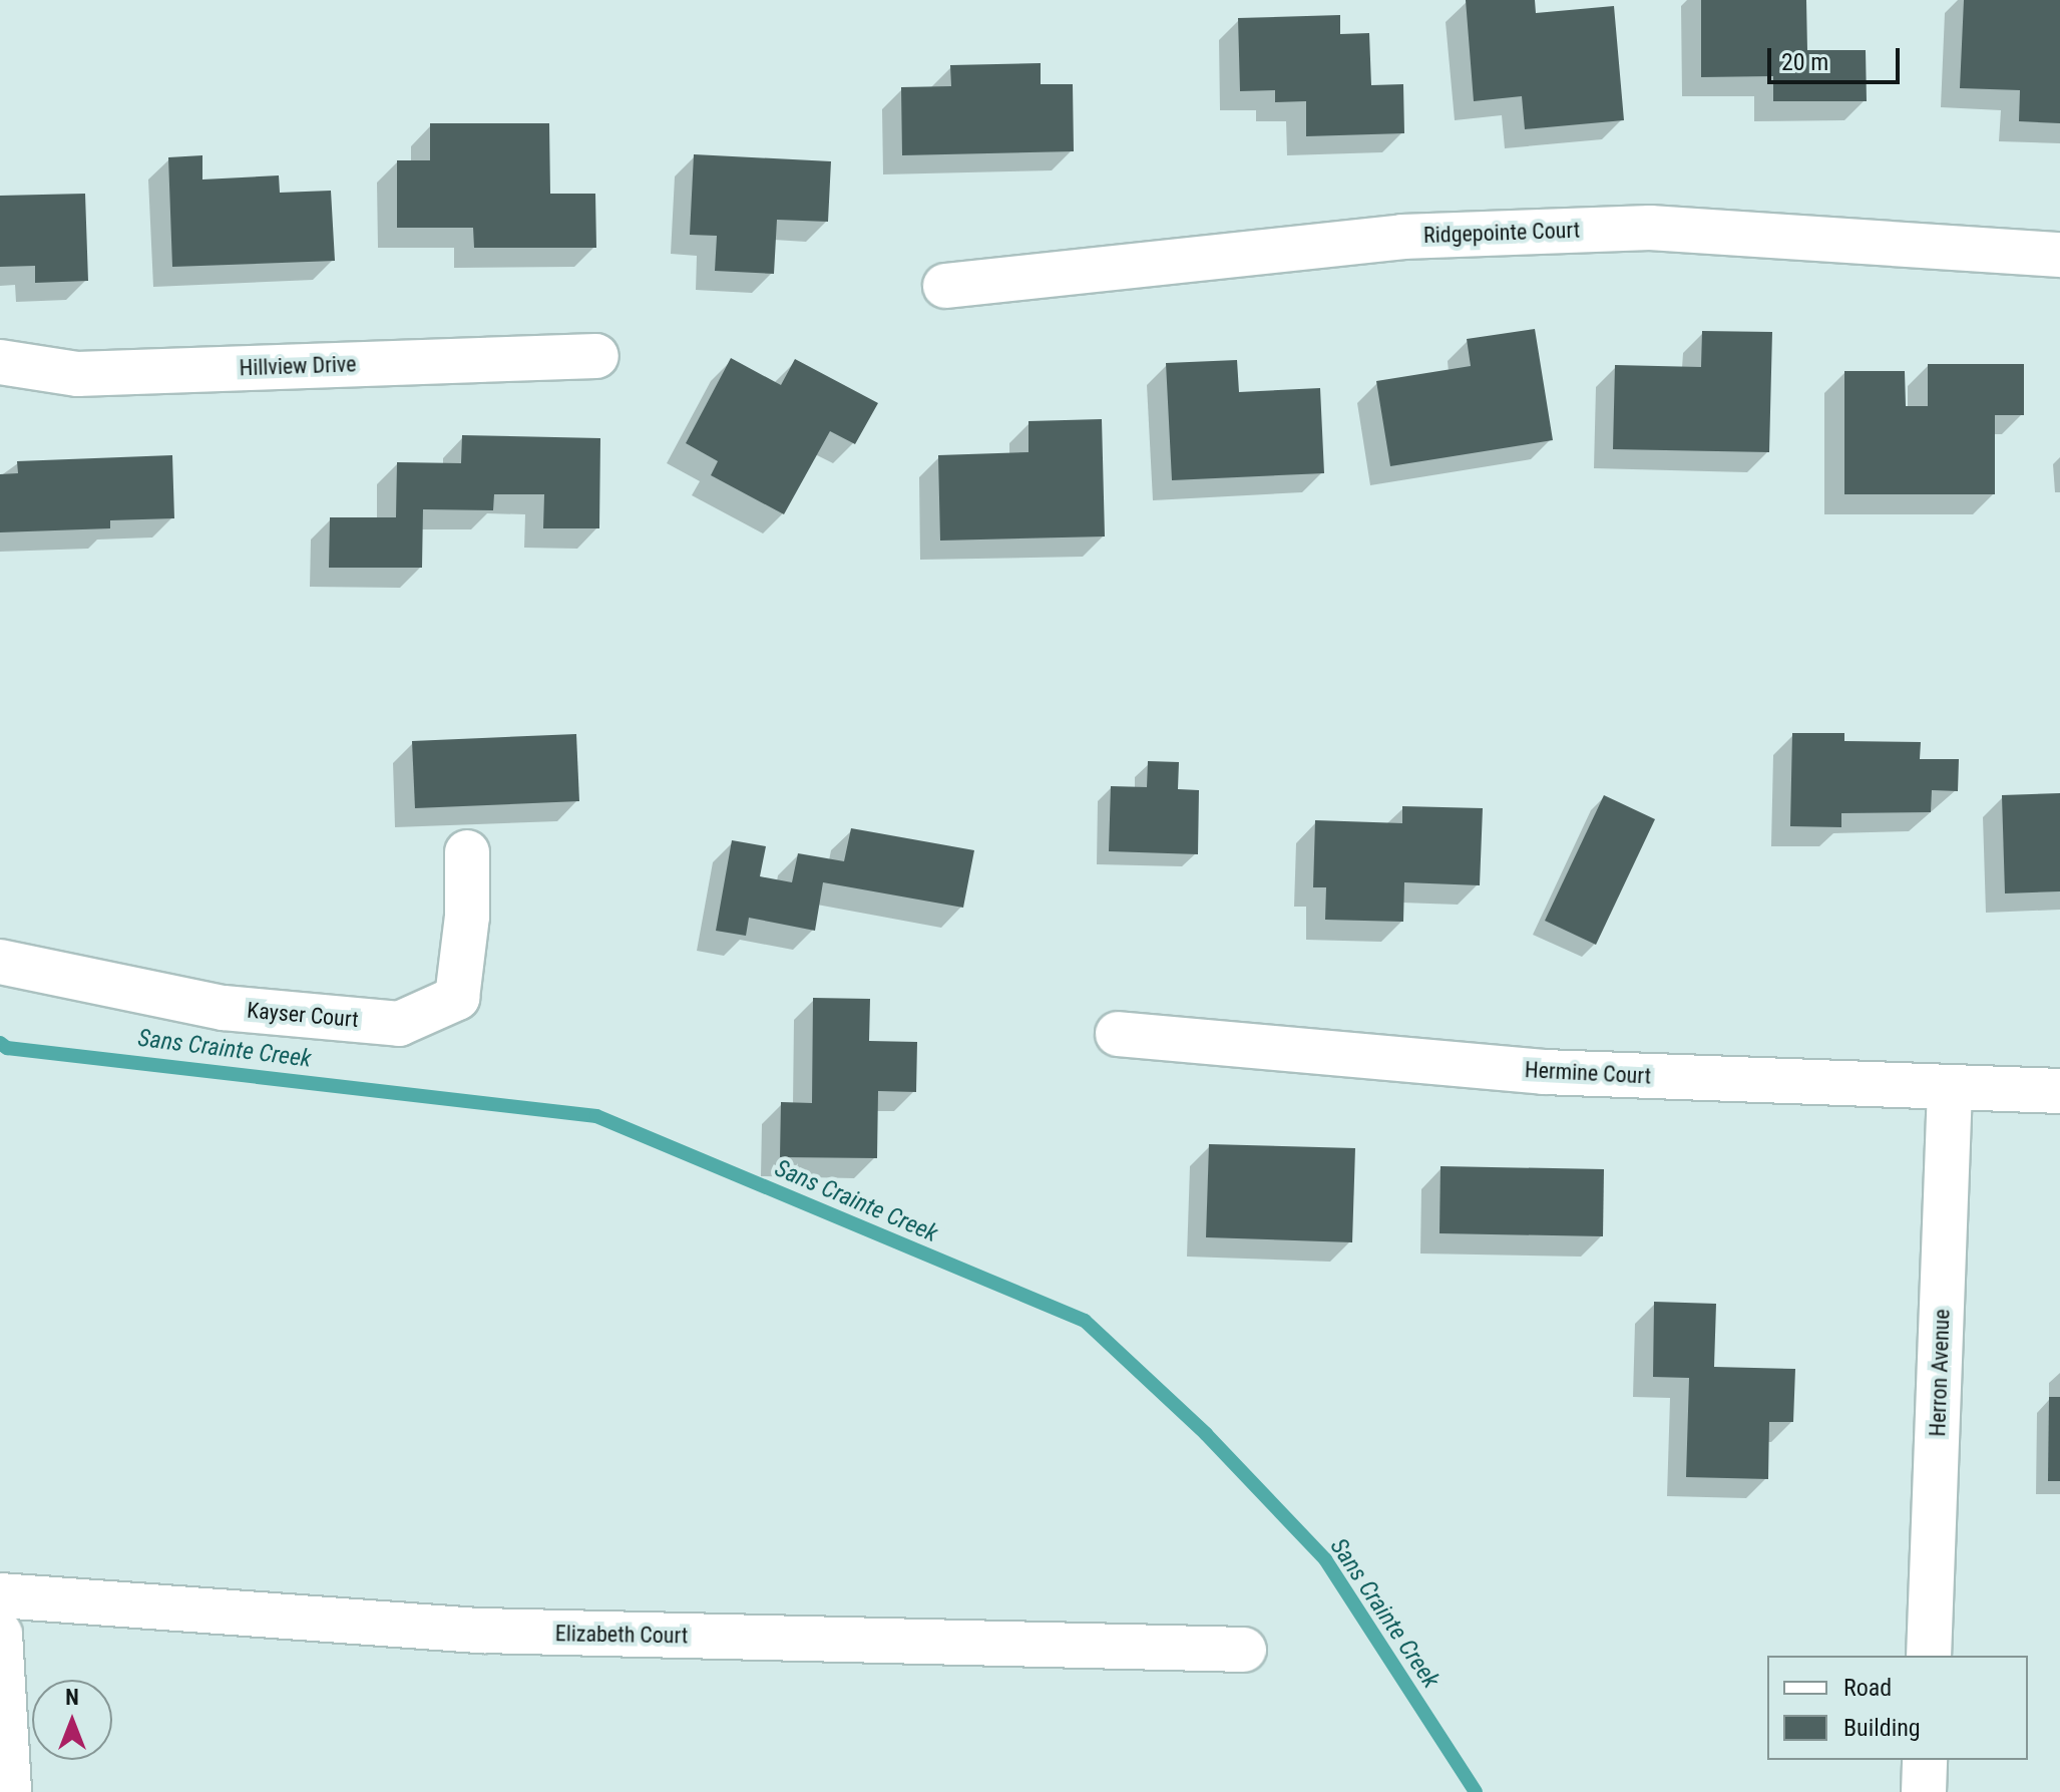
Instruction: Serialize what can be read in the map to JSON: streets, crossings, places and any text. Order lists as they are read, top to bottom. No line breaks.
{"streets":{"street":["Ridgepointe Court","Hillview Drive","Kayser Court","Hermine Court","Herron Avenue","Elizabeth Court"]},"crossings":[["Hermine Court","Herron Avenue"]],"water":["Sans Crainte Creek"],"legend":["Road","Building"],"scale_bar":"20 m","north":"top"}
